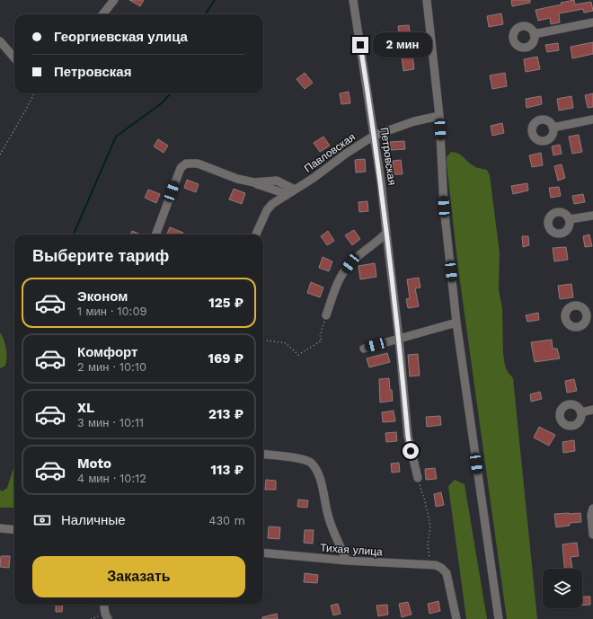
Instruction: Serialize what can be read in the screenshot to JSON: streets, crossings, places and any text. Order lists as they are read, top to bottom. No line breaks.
{"streets":{"street":["Павловская","Петровская","Тихая улица"]},"crossings":[["Павловская","Петровская"]],"page":{"banner":["Георгиевская улица","Петровская"],"bubble":"2 мин","heading":"Выберите тариф","list":[{"name":"Эконом","note":"1 мин · 10:09","value":"125 ₽"},{"name":"Комфорт","note":"2 мин · 10:10","value":"169 ₽"},{"name":"XL","note":"3 мин · 10:11","value":"213 ₽"},{"name":"Moto","note":"4 мин · 10:12","value":"113 ₽"}],"pay":["Наличные","430 m"],"buttons":"Заказать"}}
